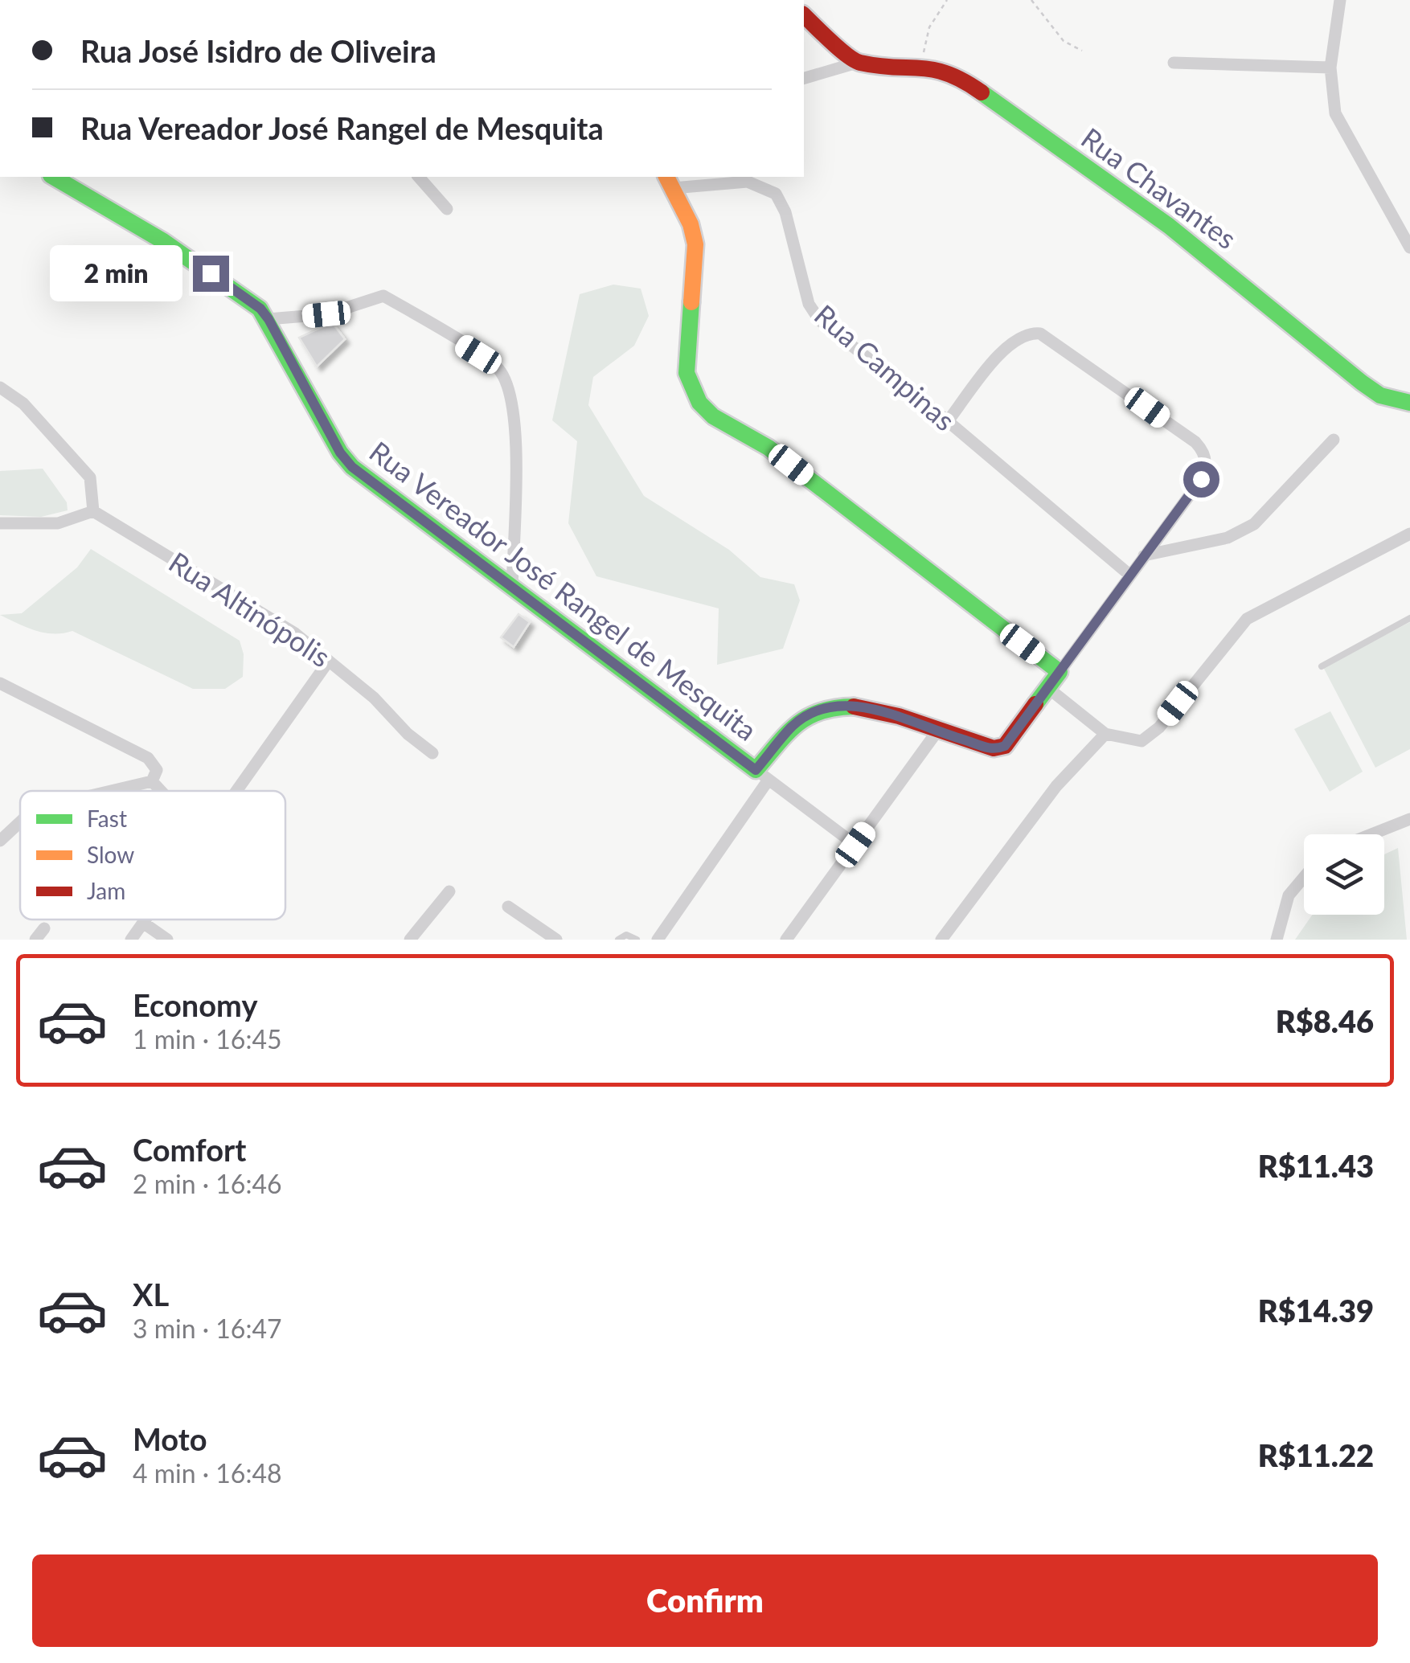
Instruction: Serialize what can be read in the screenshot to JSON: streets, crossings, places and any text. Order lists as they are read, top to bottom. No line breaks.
{"streets":{"street":["Rua Chavantes","Rua Campinas","Rua Vereador José Rangel de Mesquita","Rua Altinópolis"]},"legend":["Fast","Slow","Jam"],"page":{"banner":["Rua José Isidro de Oliveira","Rua Vereador José Rangel de Mesquita"],"bubble":"2 min","list":[{"name":"Economy","note":"1 min · 16:45","value":"R$8.46"},{"name":"Comfort","note":"2 min · 16:46","value":"R$11.43"},{"name":"XL","note":"3 min · 16:47","value":"R$14.39"},{"name":"Moto","note":"4 min · 16:48","value":"R$11.22"}],"buttons":"Confirm"}}
